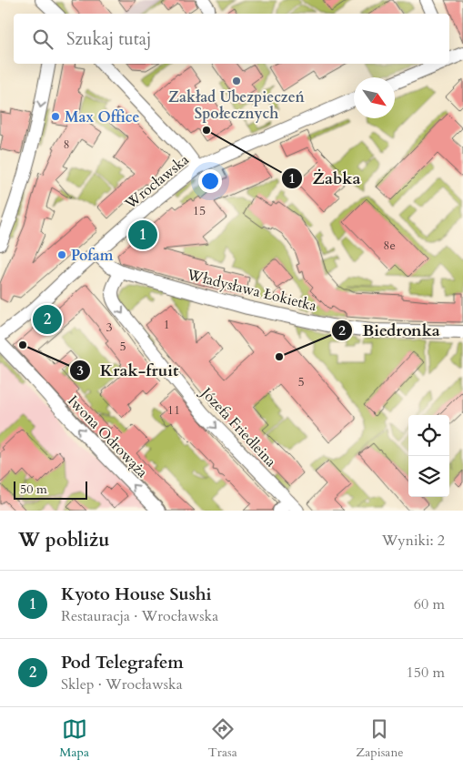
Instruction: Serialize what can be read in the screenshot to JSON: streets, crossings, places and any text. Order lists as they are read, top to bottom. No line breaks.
{"streets":{"street":["Wrocławska","Władysława Łokietka","Józefa Friedleina","Iwona Odrowąża"]},"crossings":[["Wrocławska","Władysława Łokietka"],["Władysława Łokietka","Józefa Friedleina"]],"one_way":["Józefa Friedleina","Iwona Odrowąża"],"places":["Zakład Ubezpieczeń Społecznych","Max Office","Żabka","Pofam","Krak-fruit","Biedronka"],"house_numbers":["8","15","8e","1","3","5","5","11"],"scale_bar":"50 m","north":"bottom right","page":{"search":"Szukaj tutaj","pins":["1","2"],"scale":"50 m","heading":["W pobliżu","Wyniki: 2"],"list":[{"mark":"1","name":"Kyoto House Sushi","note":"Restauracja · Wrocławska","value":"60 m"},{"mark":"2","name":"Pod Telegrafem","note":"Sklep · Wrocławska","value":"150 m"}],"nav":["Mapa","Trasa","Zapisane"]}}
